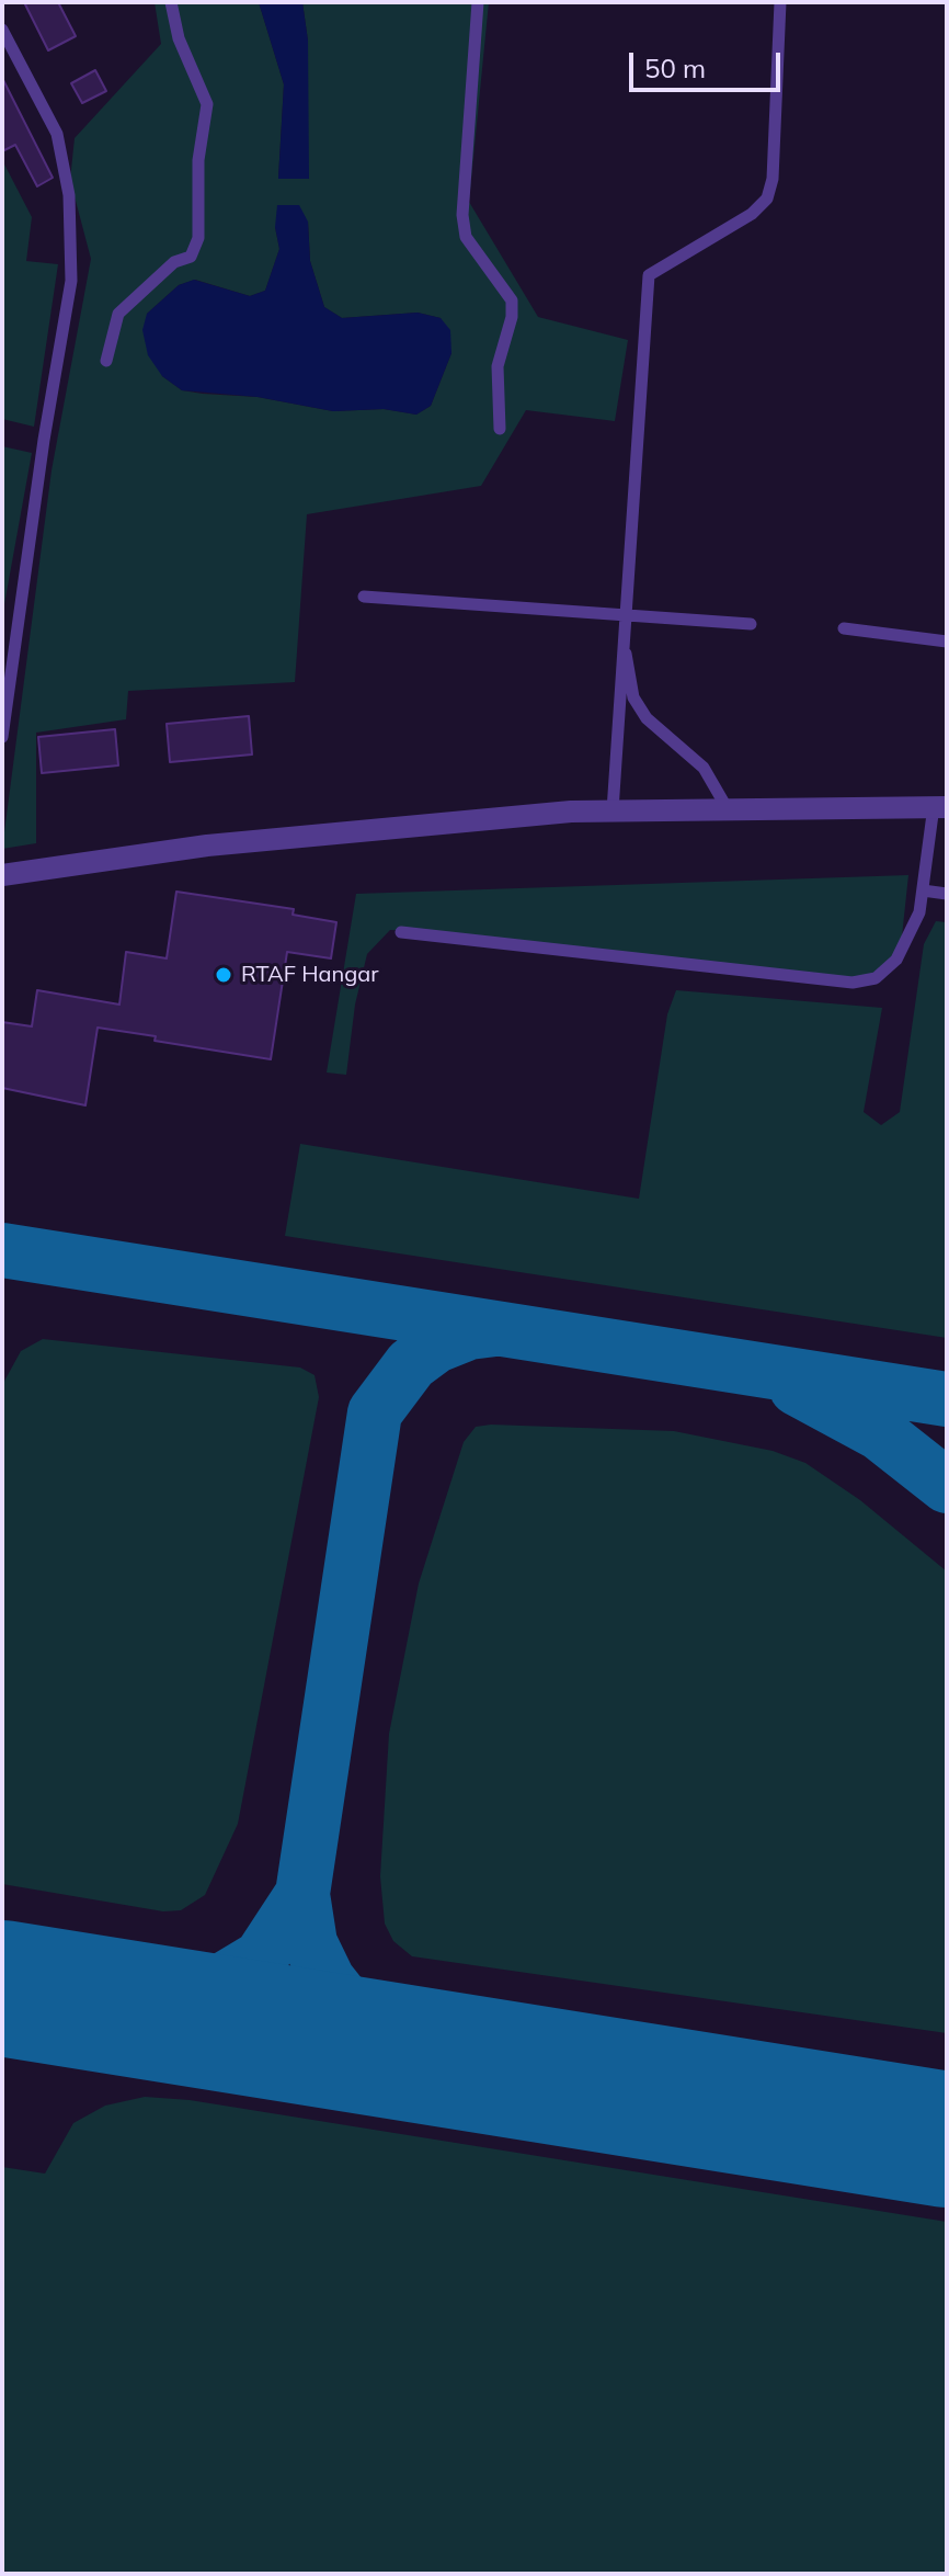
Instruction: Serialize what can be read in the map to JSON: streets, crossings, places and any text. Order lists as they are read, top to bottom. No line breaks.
{"places":["RTAF Hangar"],"scale_bar":"50 m"}
